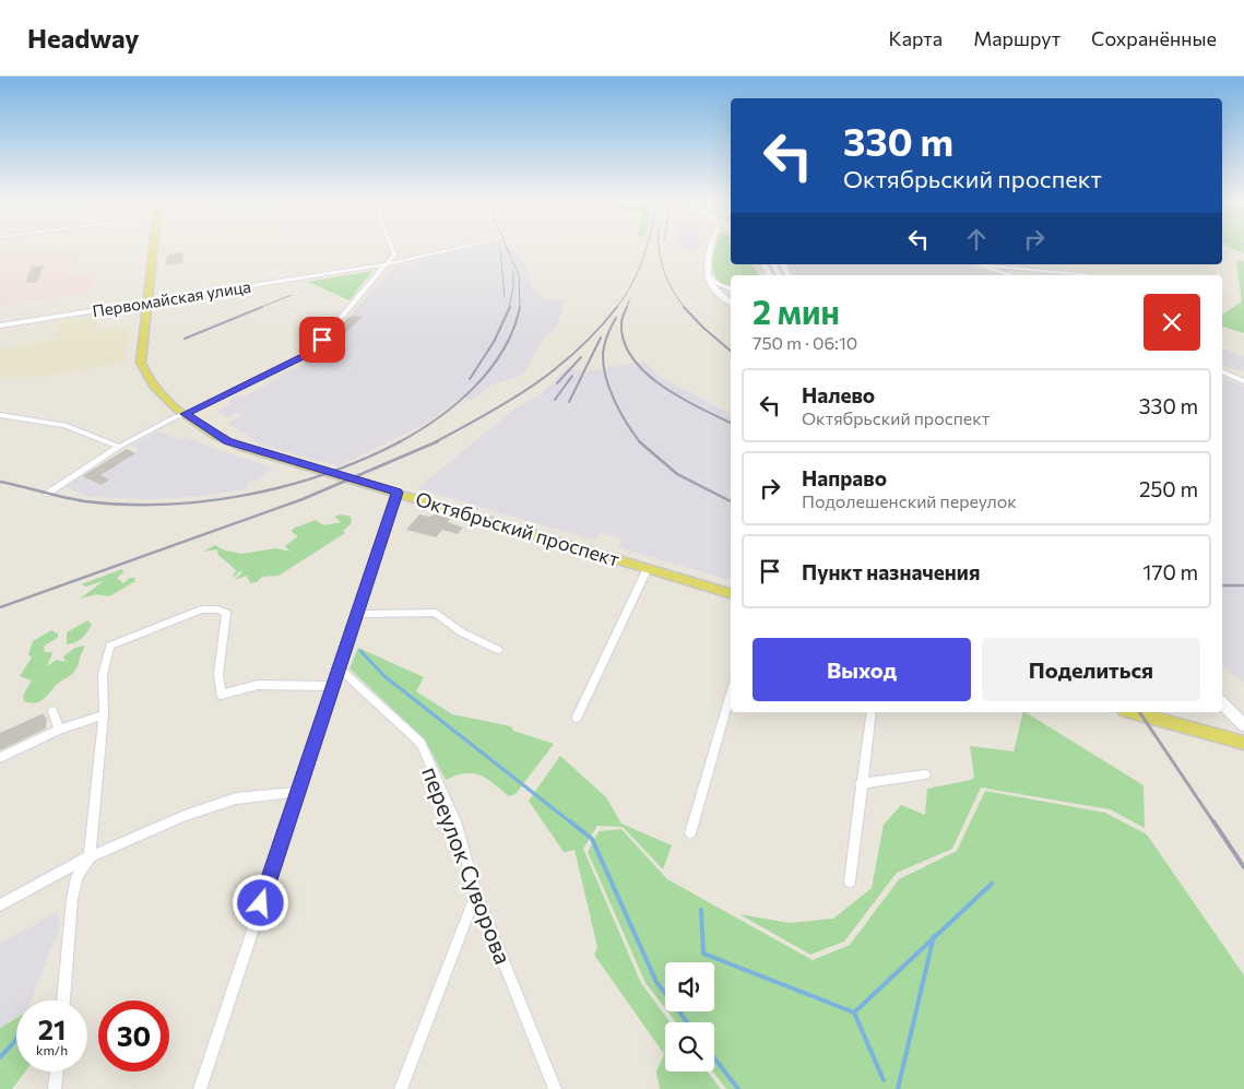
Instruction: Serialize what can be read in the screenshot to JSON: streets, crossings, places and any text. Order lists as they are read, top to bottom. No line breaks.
{"streets":{"main road":["Октябрьский проспект"],"street":["Первомайская улица","переулок Суворова"]},"crossings":[["Первомайская улица","Октябрьский проспект"]],"page":{"header":"Headway","nav":["Карта","Маршрут","Сохранённые"],"turn":["330 m","Октябрьский проспект"],"heading":["2 мин","750 m · 06:10"],"list":[{"name":"Налево","note":"Октябрьский проспект","value":"330 m"},{"name":"Направо","note":"Подолешенский переулок","value":"250 m"},{"name":"Пункт назначения","value":"170 m"}],"buttons":["Выход","Поделиться"],"speed":"21 km/h","limit":"30"}}
